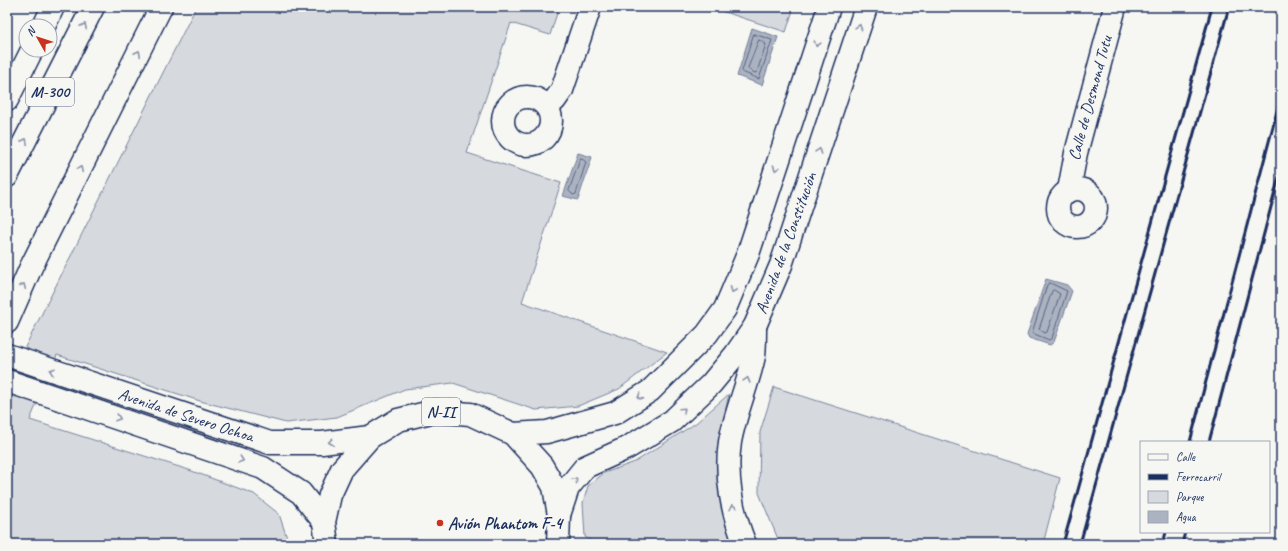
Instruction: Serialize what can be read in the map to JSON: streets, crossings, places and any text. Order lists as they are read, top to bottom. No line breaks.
{"streets":{"main road":["M-300","Calle de Desmond Tutu","Avenida de la Constitución","N-II","Avenida de Severo Ochoa"]},"crossings":[["Avenida de la Constitución","N-II"],["N-II","Avenida de Severo Ochoa"]],"places":["Avión Phantom F-4"],"legend":["Calle","Ferrocarril","Parque","Agua"],"north":"top left"}
